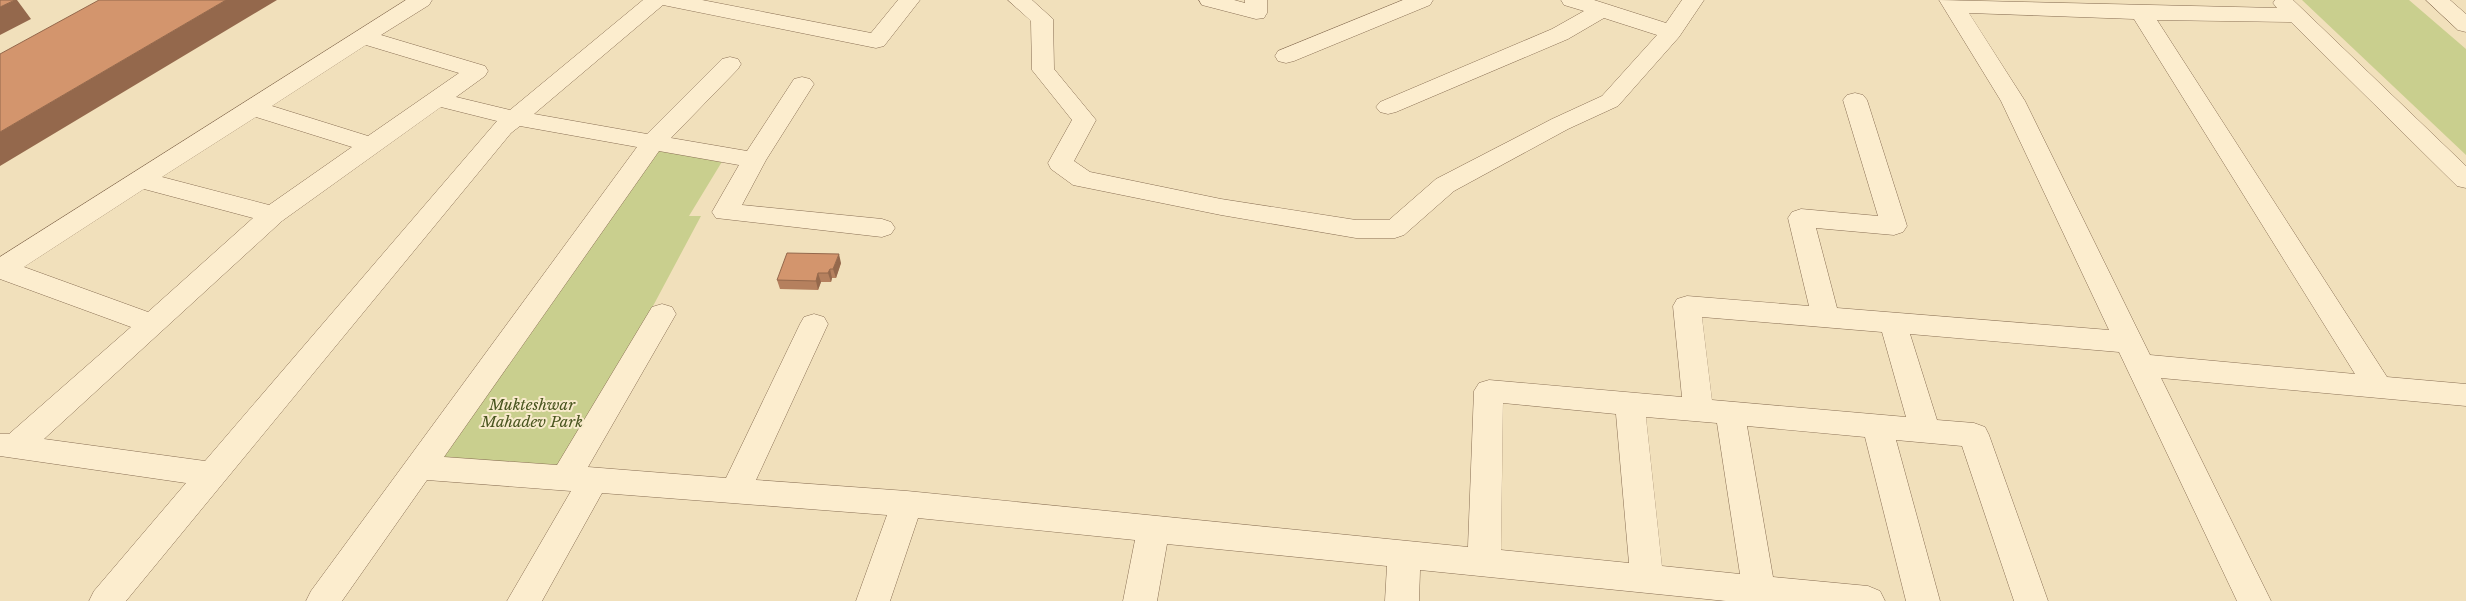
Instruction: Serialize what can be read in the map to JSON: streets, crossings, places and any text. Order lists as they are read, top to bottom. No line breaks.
{"parks":["Mukteshwar Mahadev Park"]}
